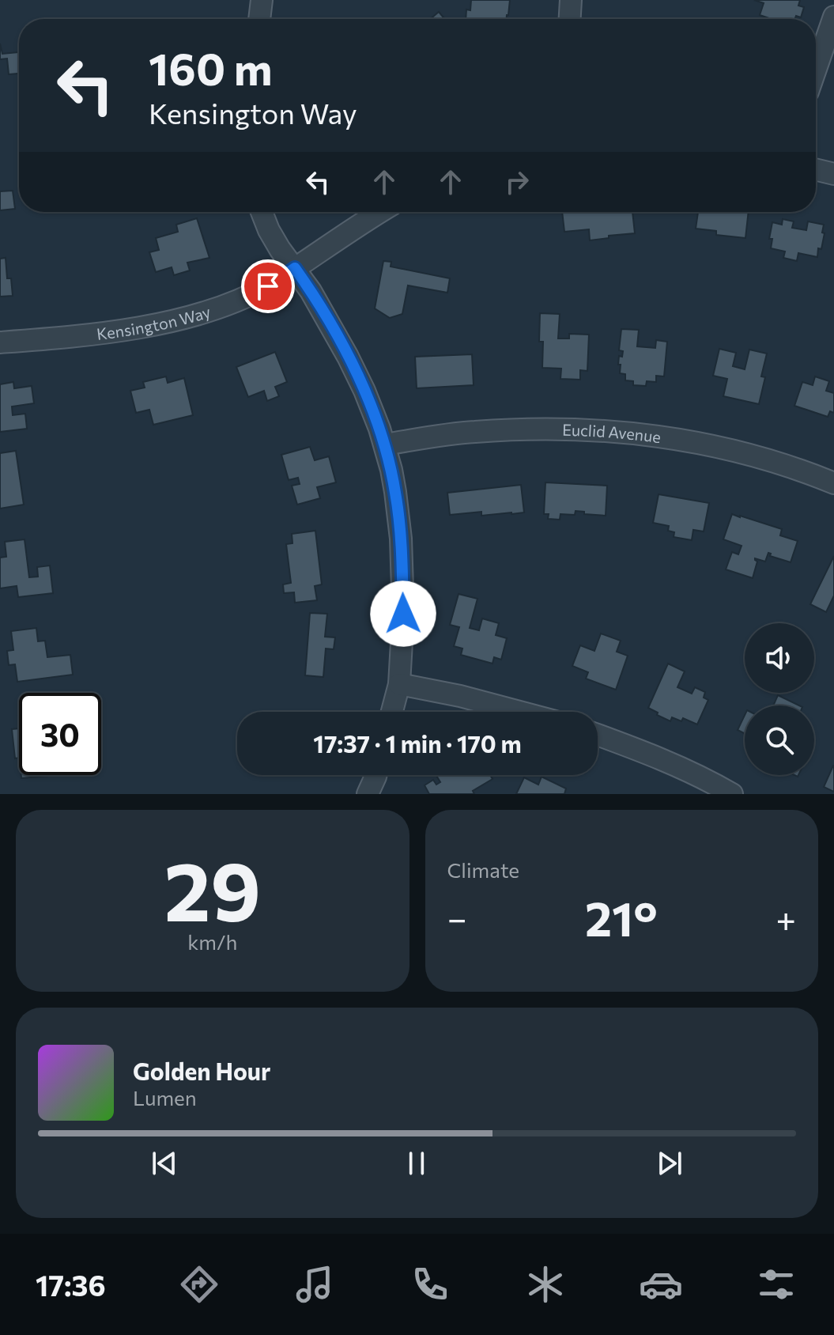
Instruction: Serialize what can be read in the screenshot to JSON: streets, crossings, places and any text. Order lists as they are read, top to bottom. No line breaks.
{"streets":{"street":["Kensington Way","Euclid Avenue"]},"page":{"turn":["160 m","Kensington Way"],"limit":"30","trip":"17:37 · 1 min · 170 m","tile":[["29","km/h"],"Climate"],"heat":["−","21°","+"],"song":["Golden Hour","Lumen"],"tabs":"17:36"}}
